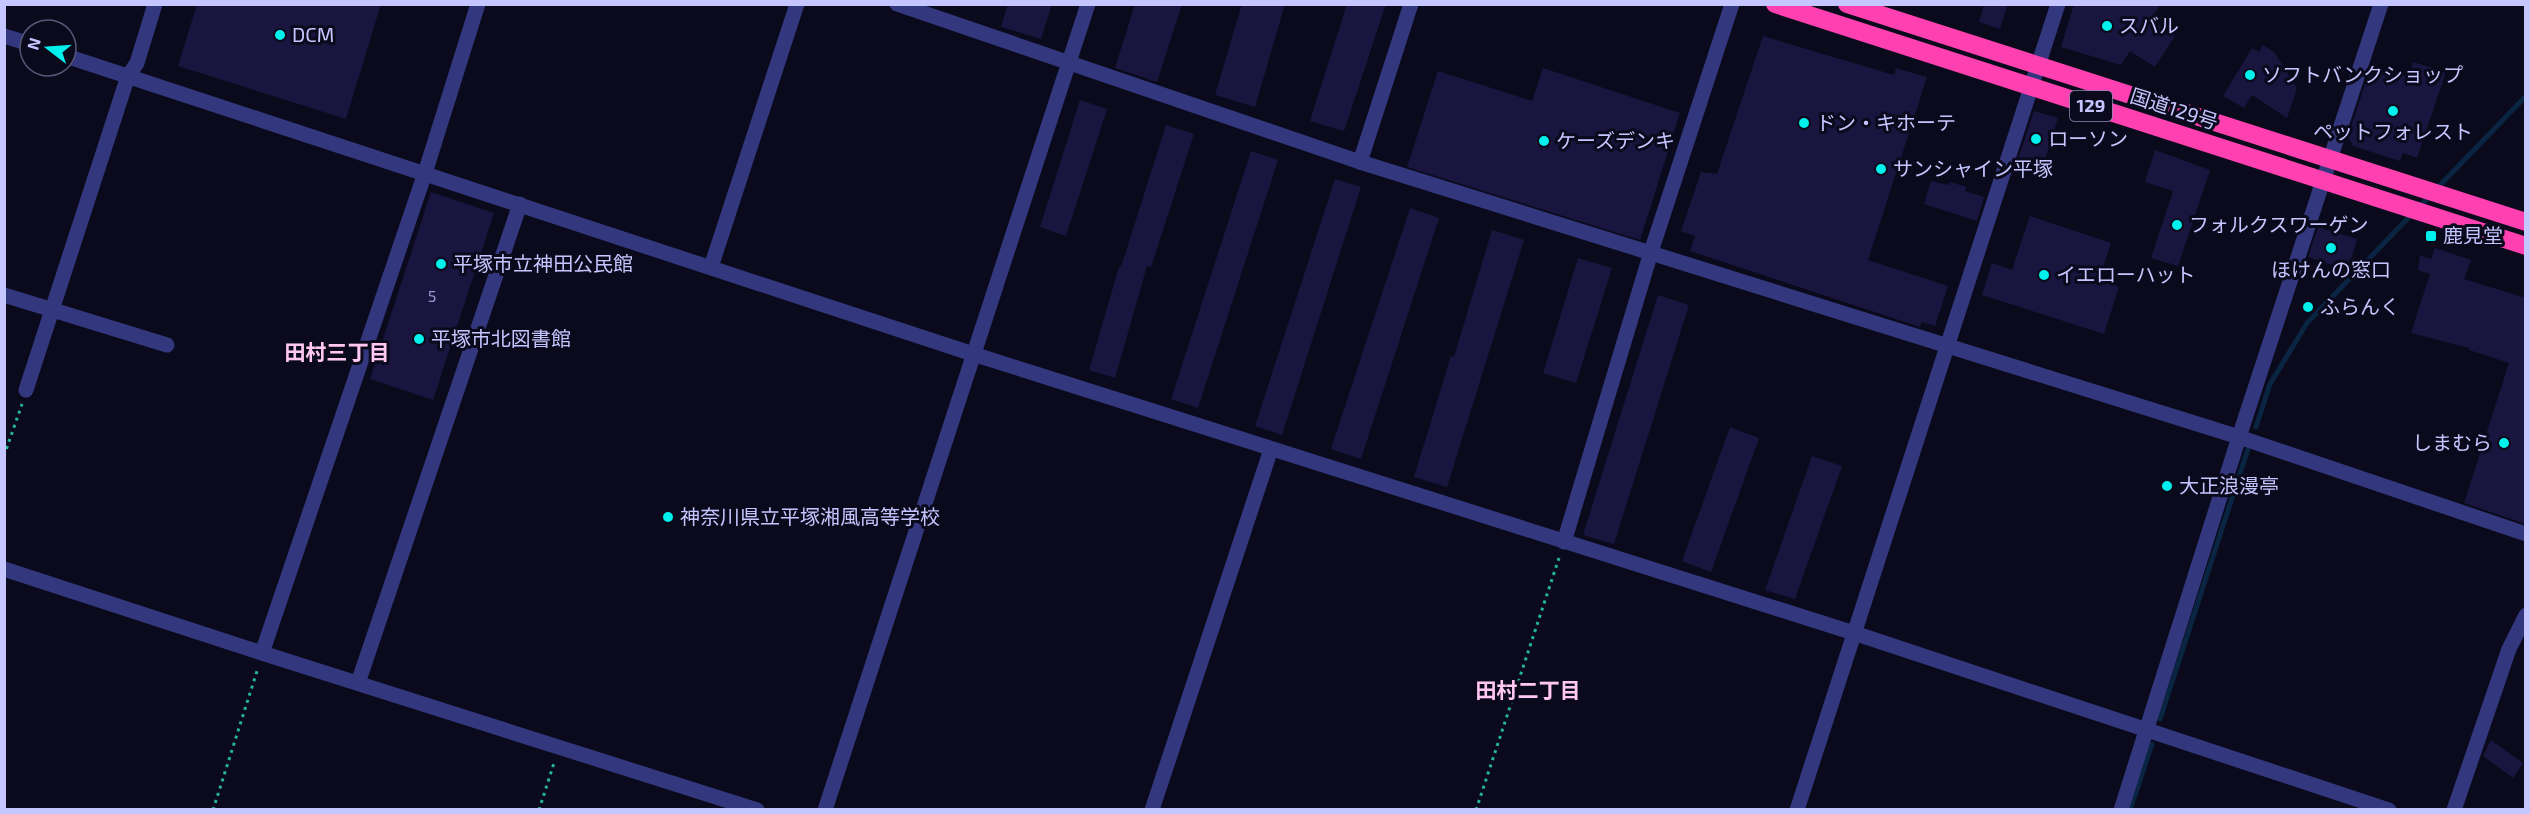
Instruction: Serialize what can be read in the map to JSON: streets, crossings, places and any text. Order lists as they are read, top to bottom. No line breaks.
{"streets":{"highway":["129","国道129号"]},"districts":["田村三丁目","田村二丁目"],"places":{"other":["スバル","DCM","ソフトバンクショップ","ペットフォレスト","ドン・キホーテ","ローソン","ケーズデンキ","サンシャイン平塚","フォルクスワーゲン","ほけんの窓口","平塚市立神田公民館","イエローハット","ふらんく","平塚市北図書館","しまむら","大正浪漫亭","神奈川県立平塚湘風高等学校"],"transit":["鹿見堂"]},"house_numbers":["5"],"north":"left"}
